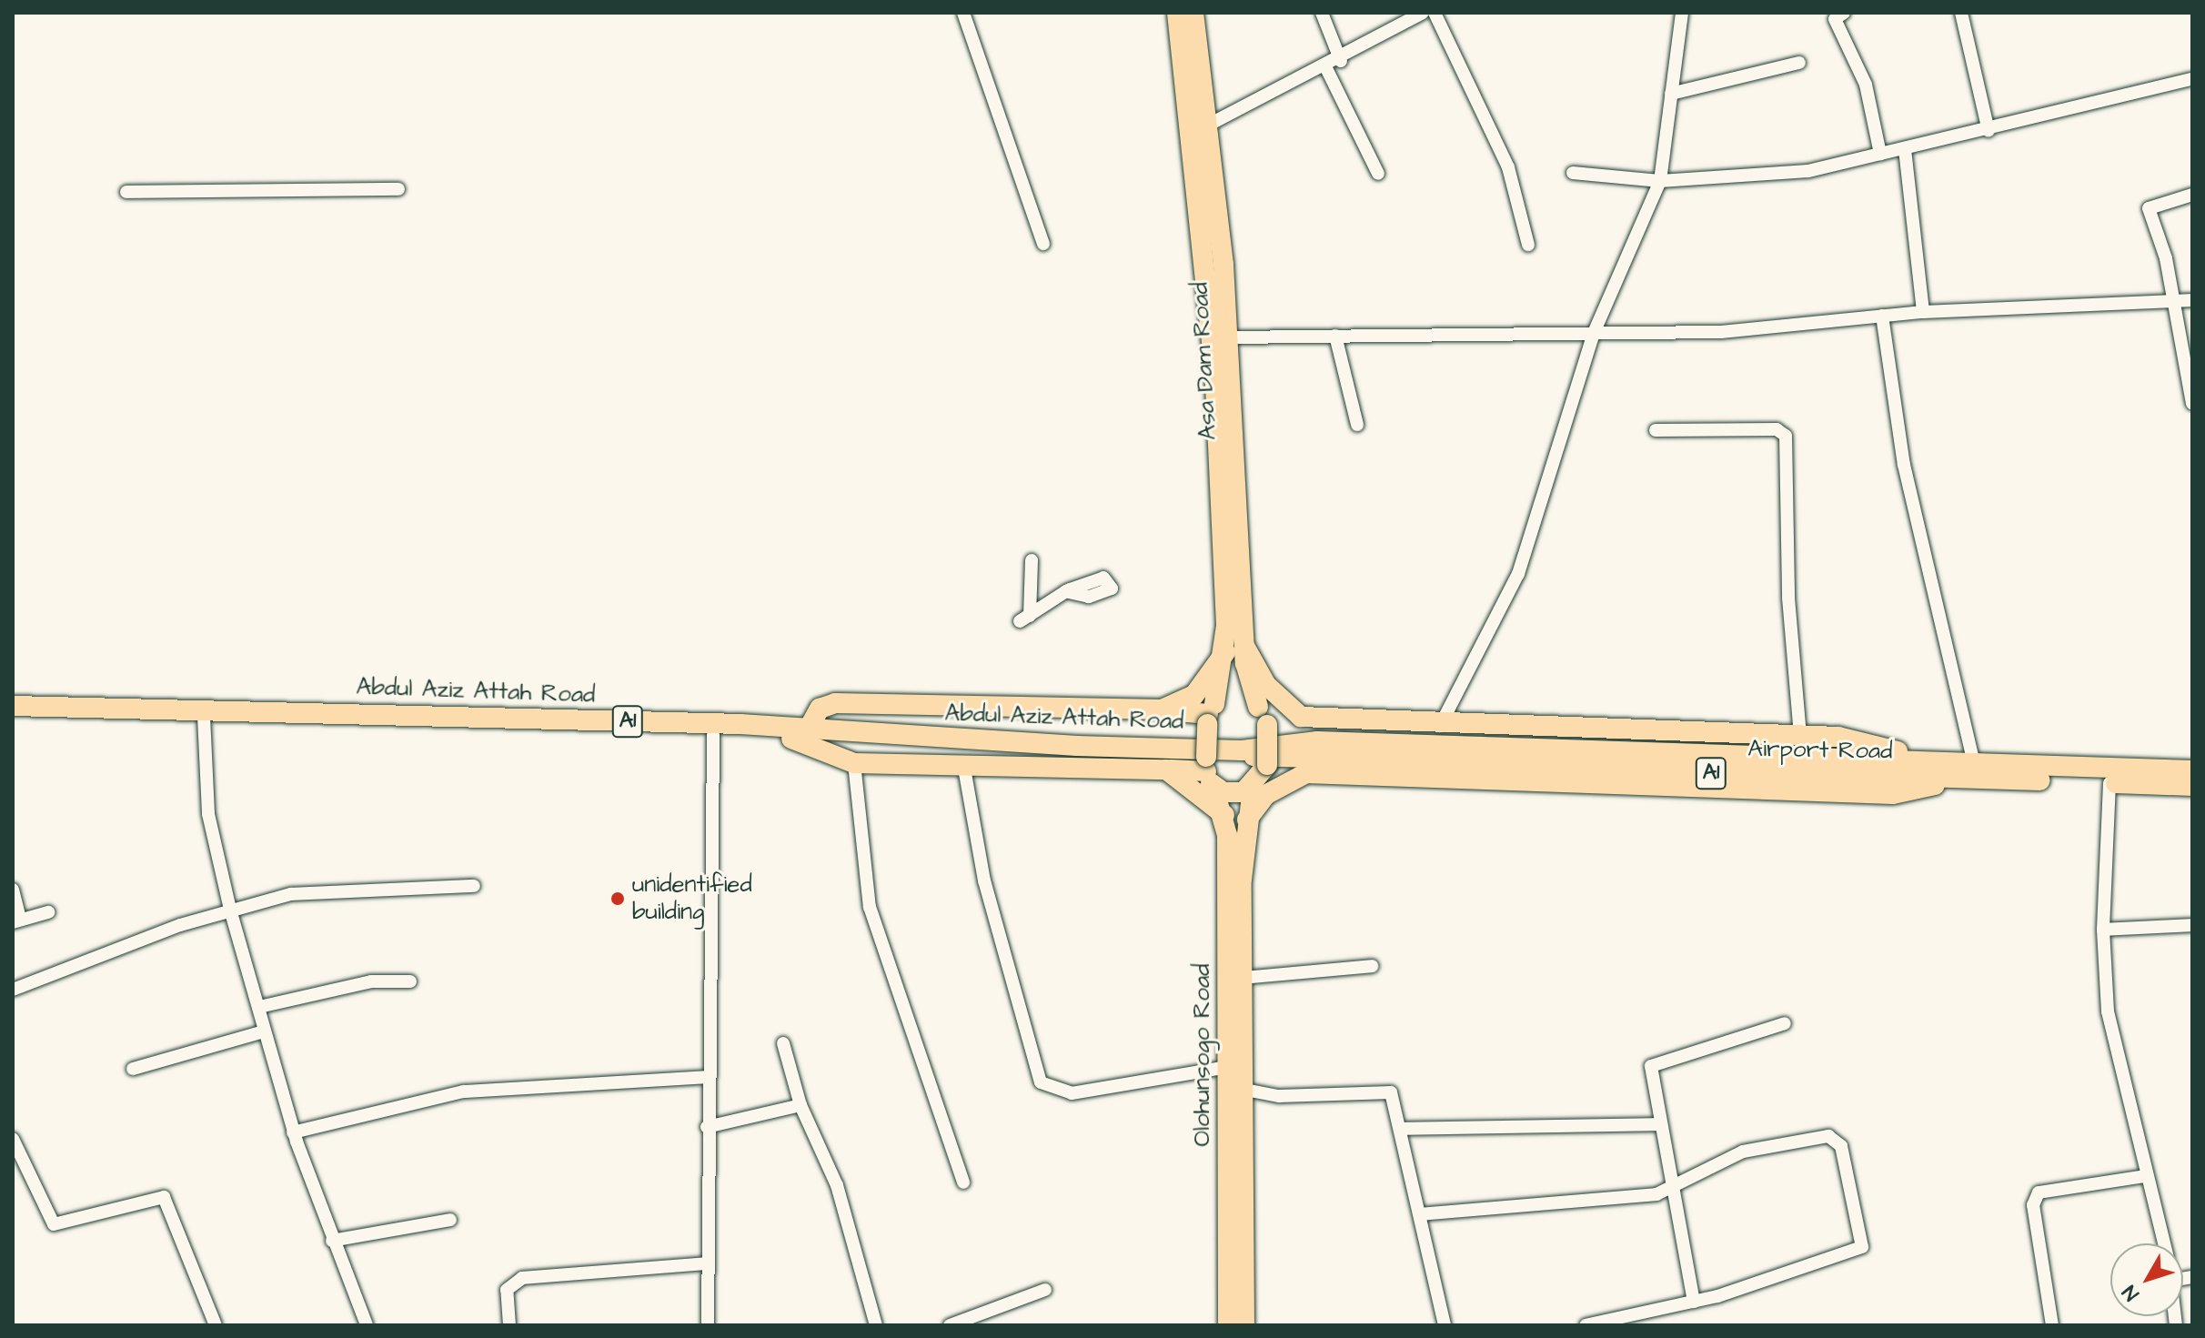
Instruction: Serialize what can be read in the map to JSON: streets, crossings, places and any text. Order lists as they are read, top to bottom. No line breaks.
{"streets":{"main road":["Asa Dam Road","Abdul Aziz Attah Road","A1","Airport Road","Olohunsogo Road"]},"crossings":[["Asa Dam Road","Olohunsogo Road"],["Abdul Aziz Attah Road","Airport Road"]],"places":["unidentified building"],"north":"bottom left"}
